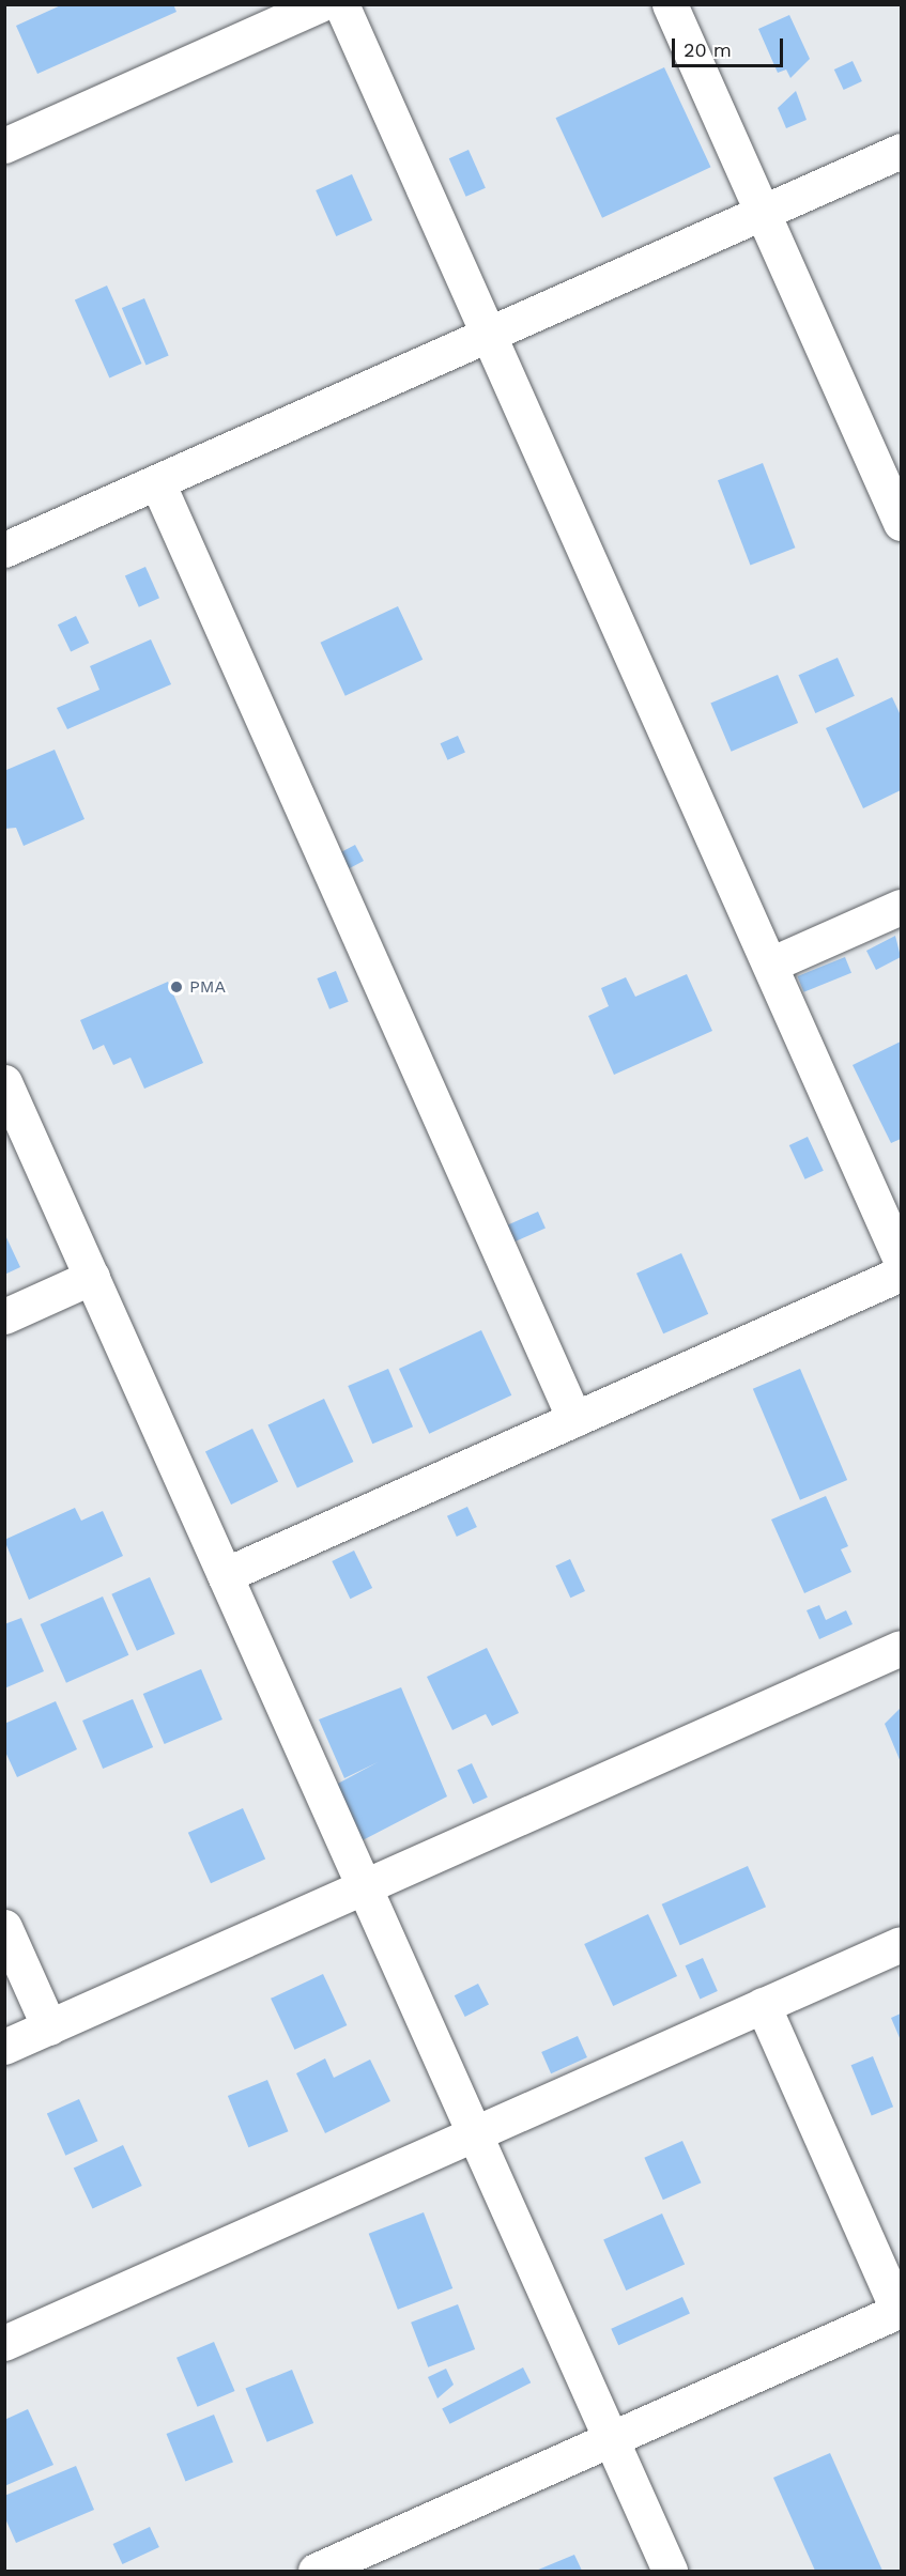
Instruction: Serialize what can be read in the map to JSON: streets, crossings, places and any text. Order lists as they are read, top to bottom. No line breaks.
{"places":["PMA"],"scale_bar":"20 m"}
